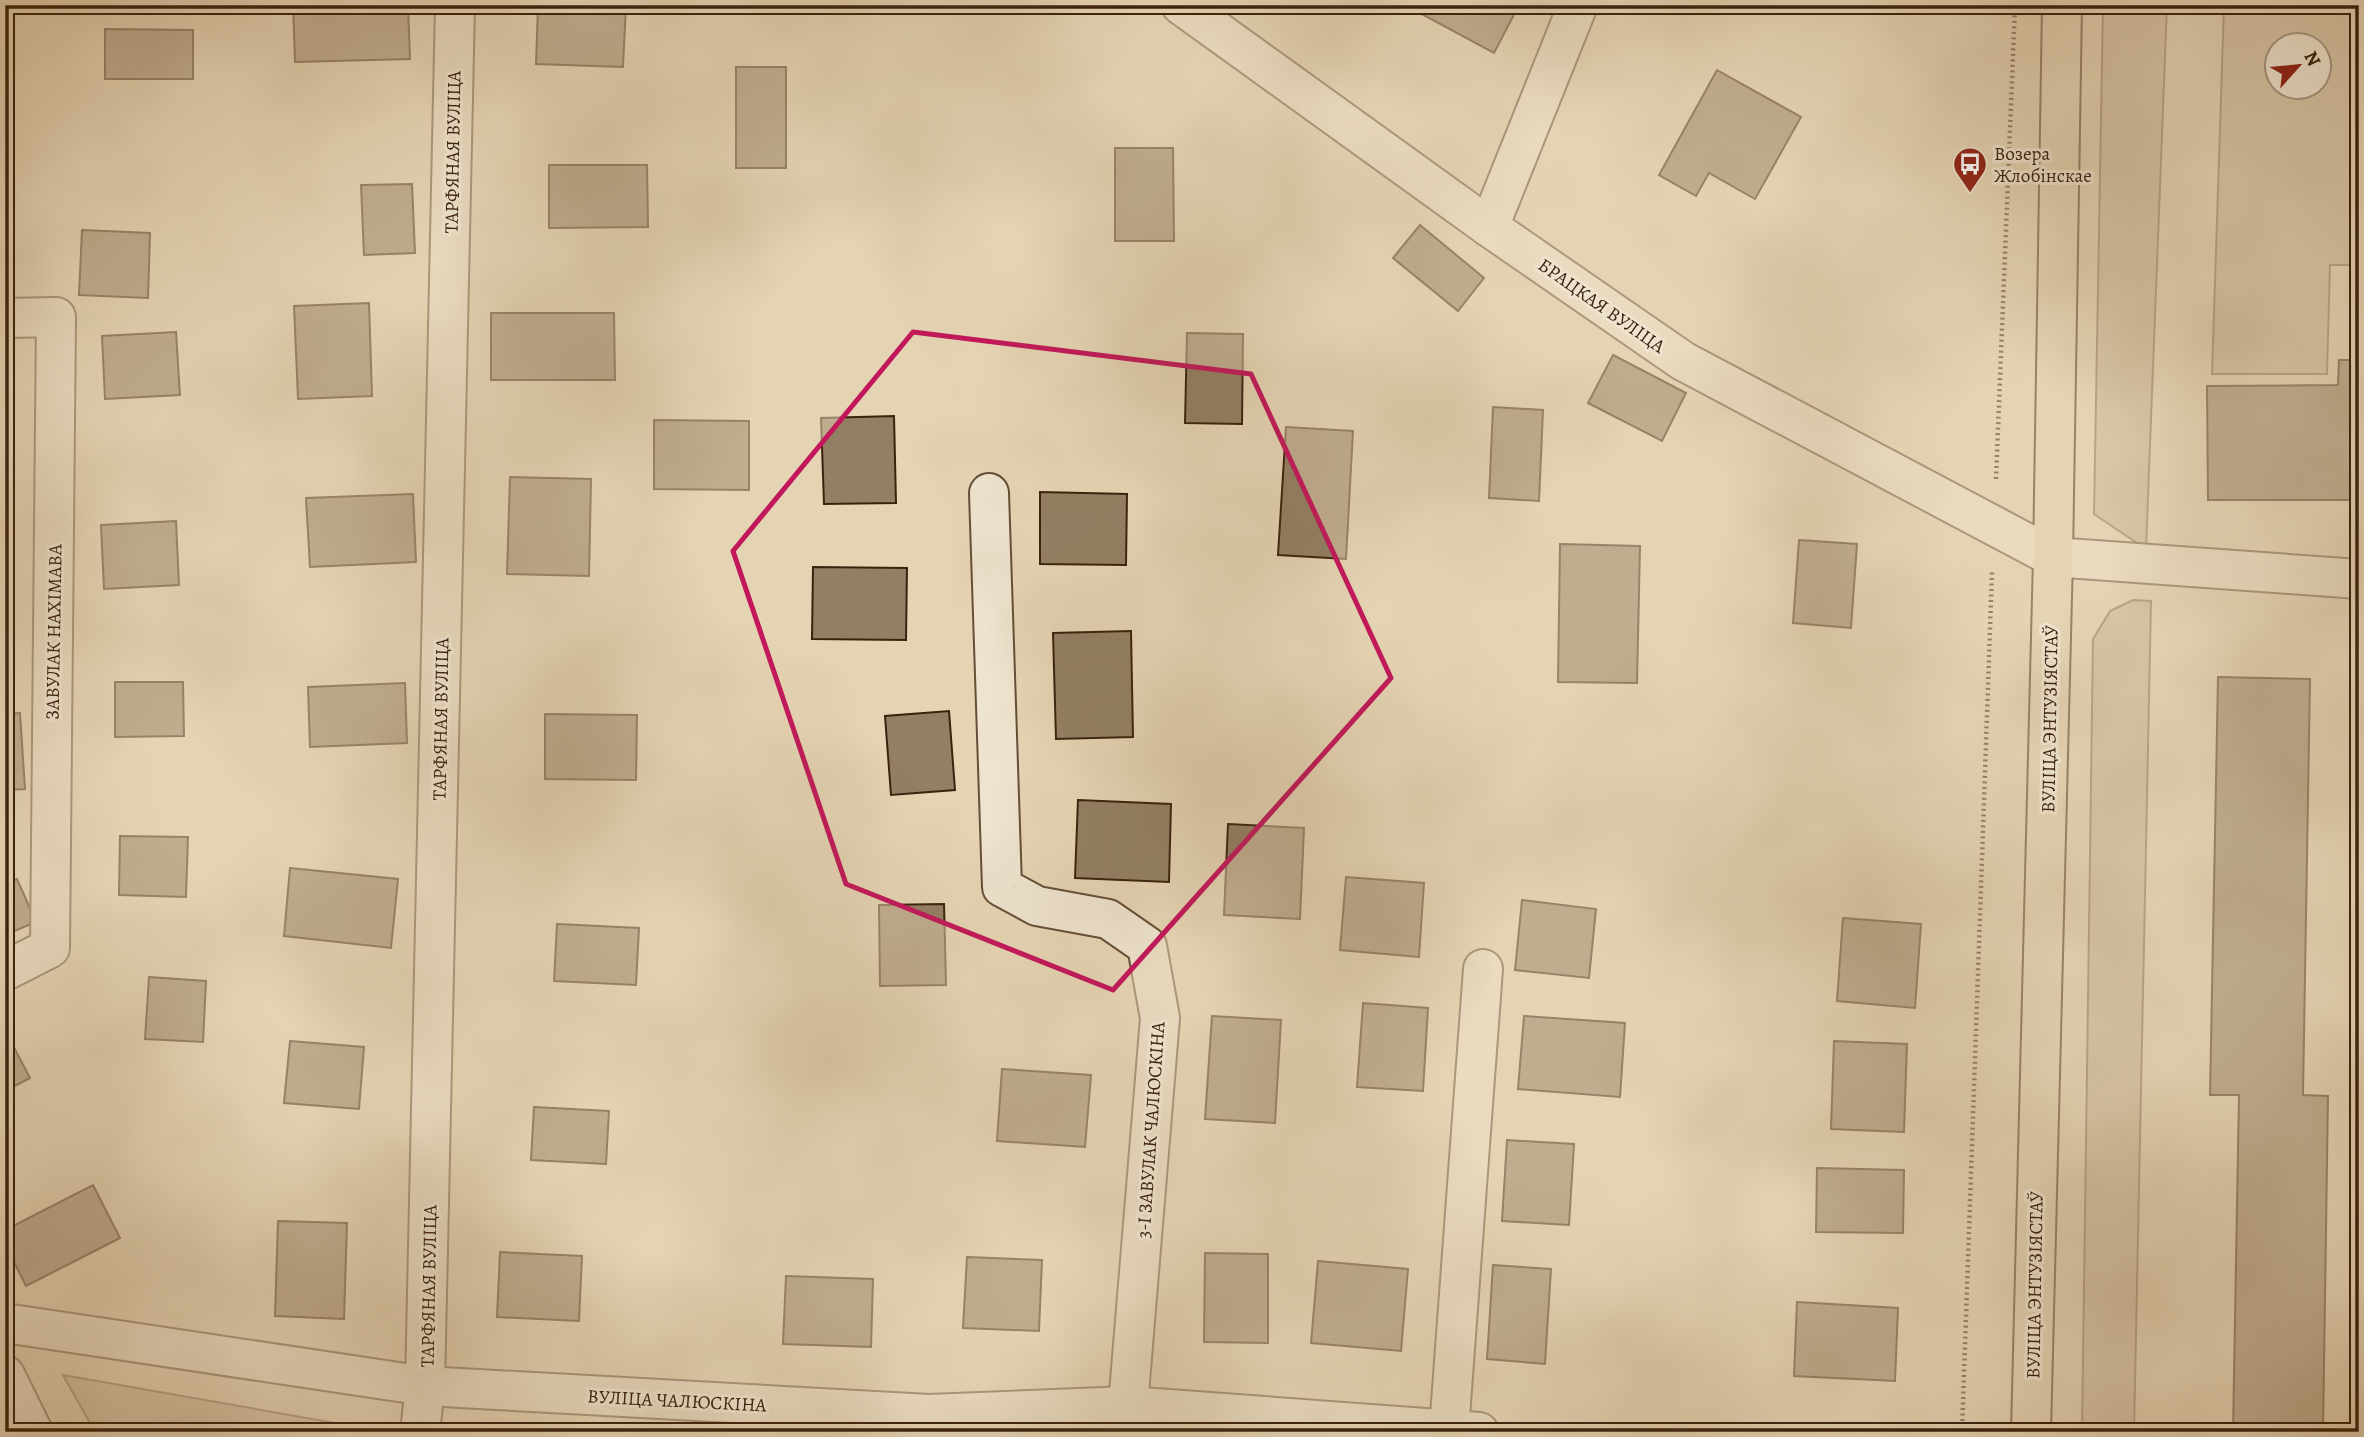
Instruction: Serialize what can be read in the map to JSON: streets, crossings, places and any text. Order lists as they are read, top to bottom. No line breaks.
{"streets":{"main road":["ВУЛІЦА ЭНТУЗІЯСТАЎ"],"street":["ТАРФЯНАЯ ВУЛІЦА","БРАЦКАЯ ВУЛІЦА","ЗАВУЛАК НАХІМАВА","3-І ЗАВУЛАК ЧАЛЮСКІНА","ВУЛІЦА ЧАЛЮСКІНА"]},"crossings":[["ТАРФЯНАЯ ВУЛІЦА","ВУЛІЦА ЧАЛЮСКІНА"],["БРАЦКАЯ ВУЛІЦА","ВУЛІЦА ЭНТУЗІЯСТАЎ"],["3-І ЗАВУЛАК ЧАЛЮСКІНА","ВУЛІЦА ЧАЛЮСКІНА"]],"places":{"bus stop":["Возера Жлобінскае"]},"north":"top right"}
